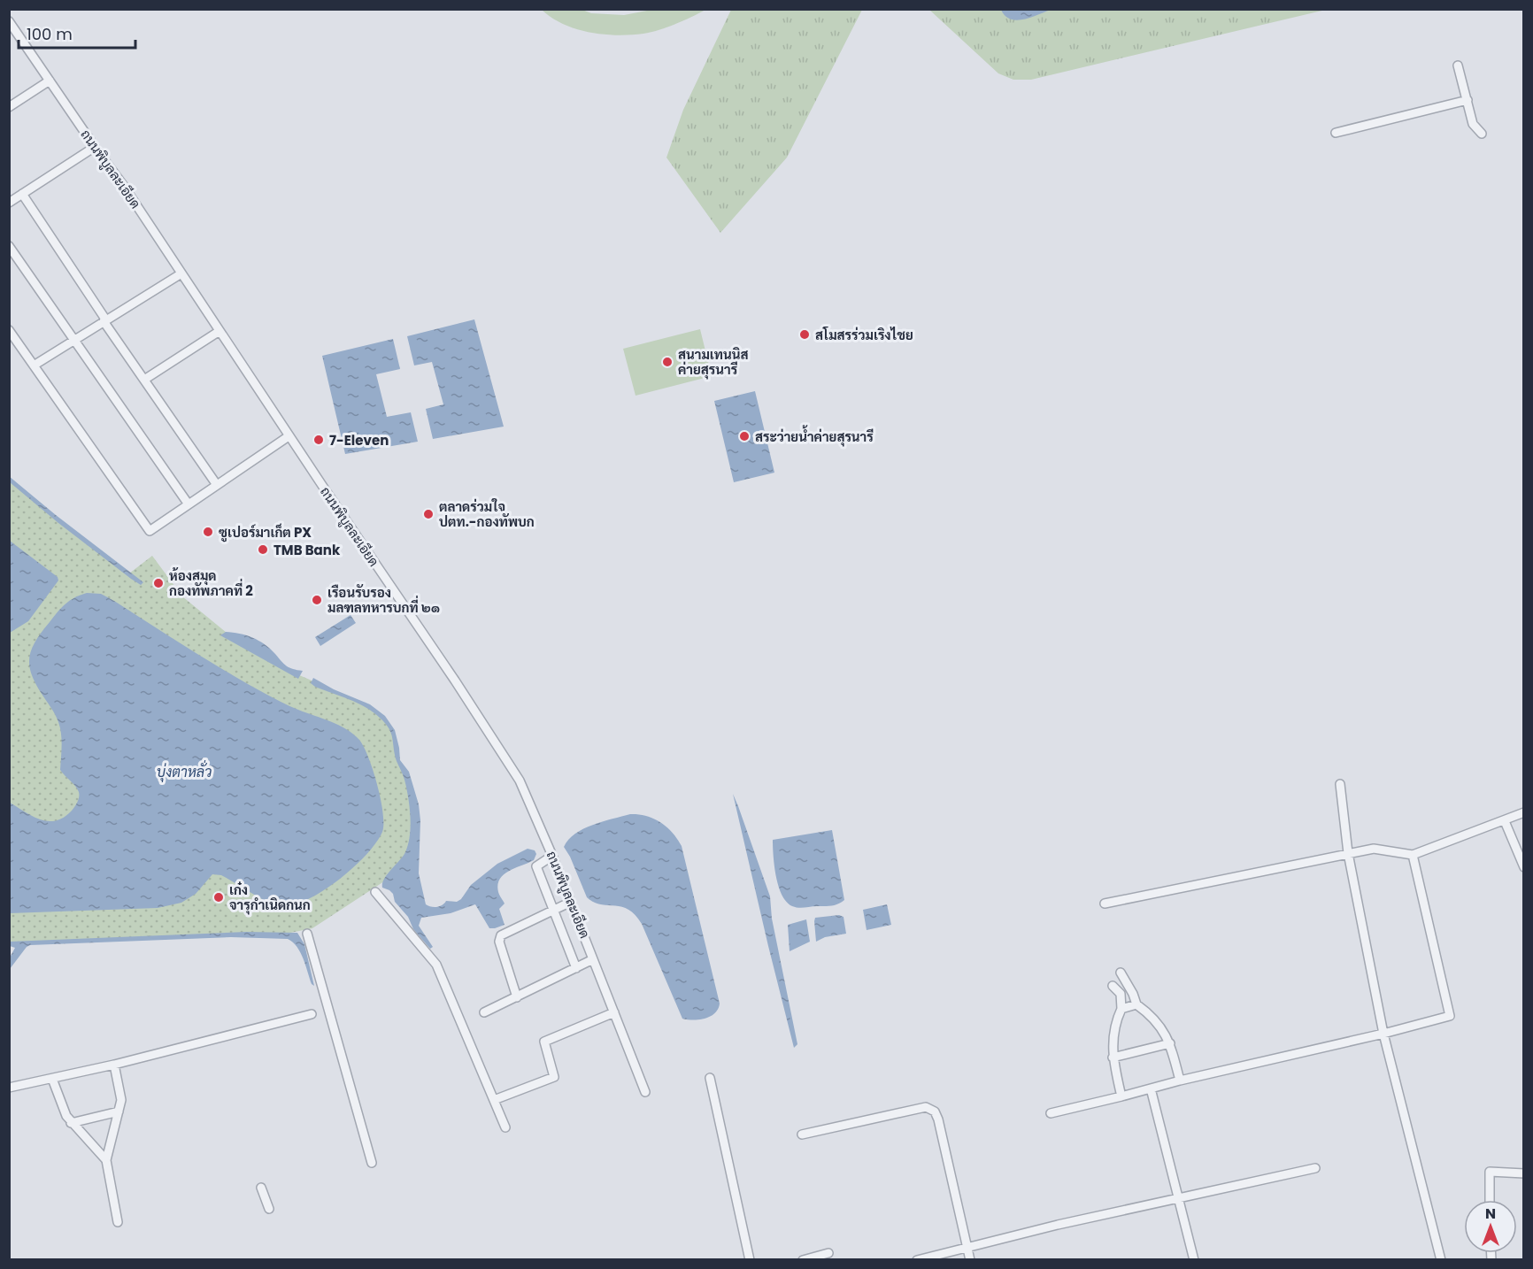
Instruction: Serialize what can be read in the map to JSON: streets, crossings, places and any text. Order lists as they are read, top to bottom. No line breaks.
{"streets":{"street":["ถนนพิบูลละเอียด"]},"water":["บุ่งตาหลั่ว"],"places":["สโมสรร่วมเริงไชย","สนามเทนนิส ค่ายสุรนารี","สระว่ายนํ้าค่ายสุรนารี","7-Eleven","ตลาดร่วมใจ ปตท.-กองทัพบก","ซูเปอร์มาเก็ต PX","TMB Bank","ห้องสมุด กองทัพภาคที่ 2","เรือนรับรอง มลฑลทหารบกที่ ๒๑","เก๋ง จารุกำเนิดกนก"],"scale_bar":"100 m","north":"top"}
